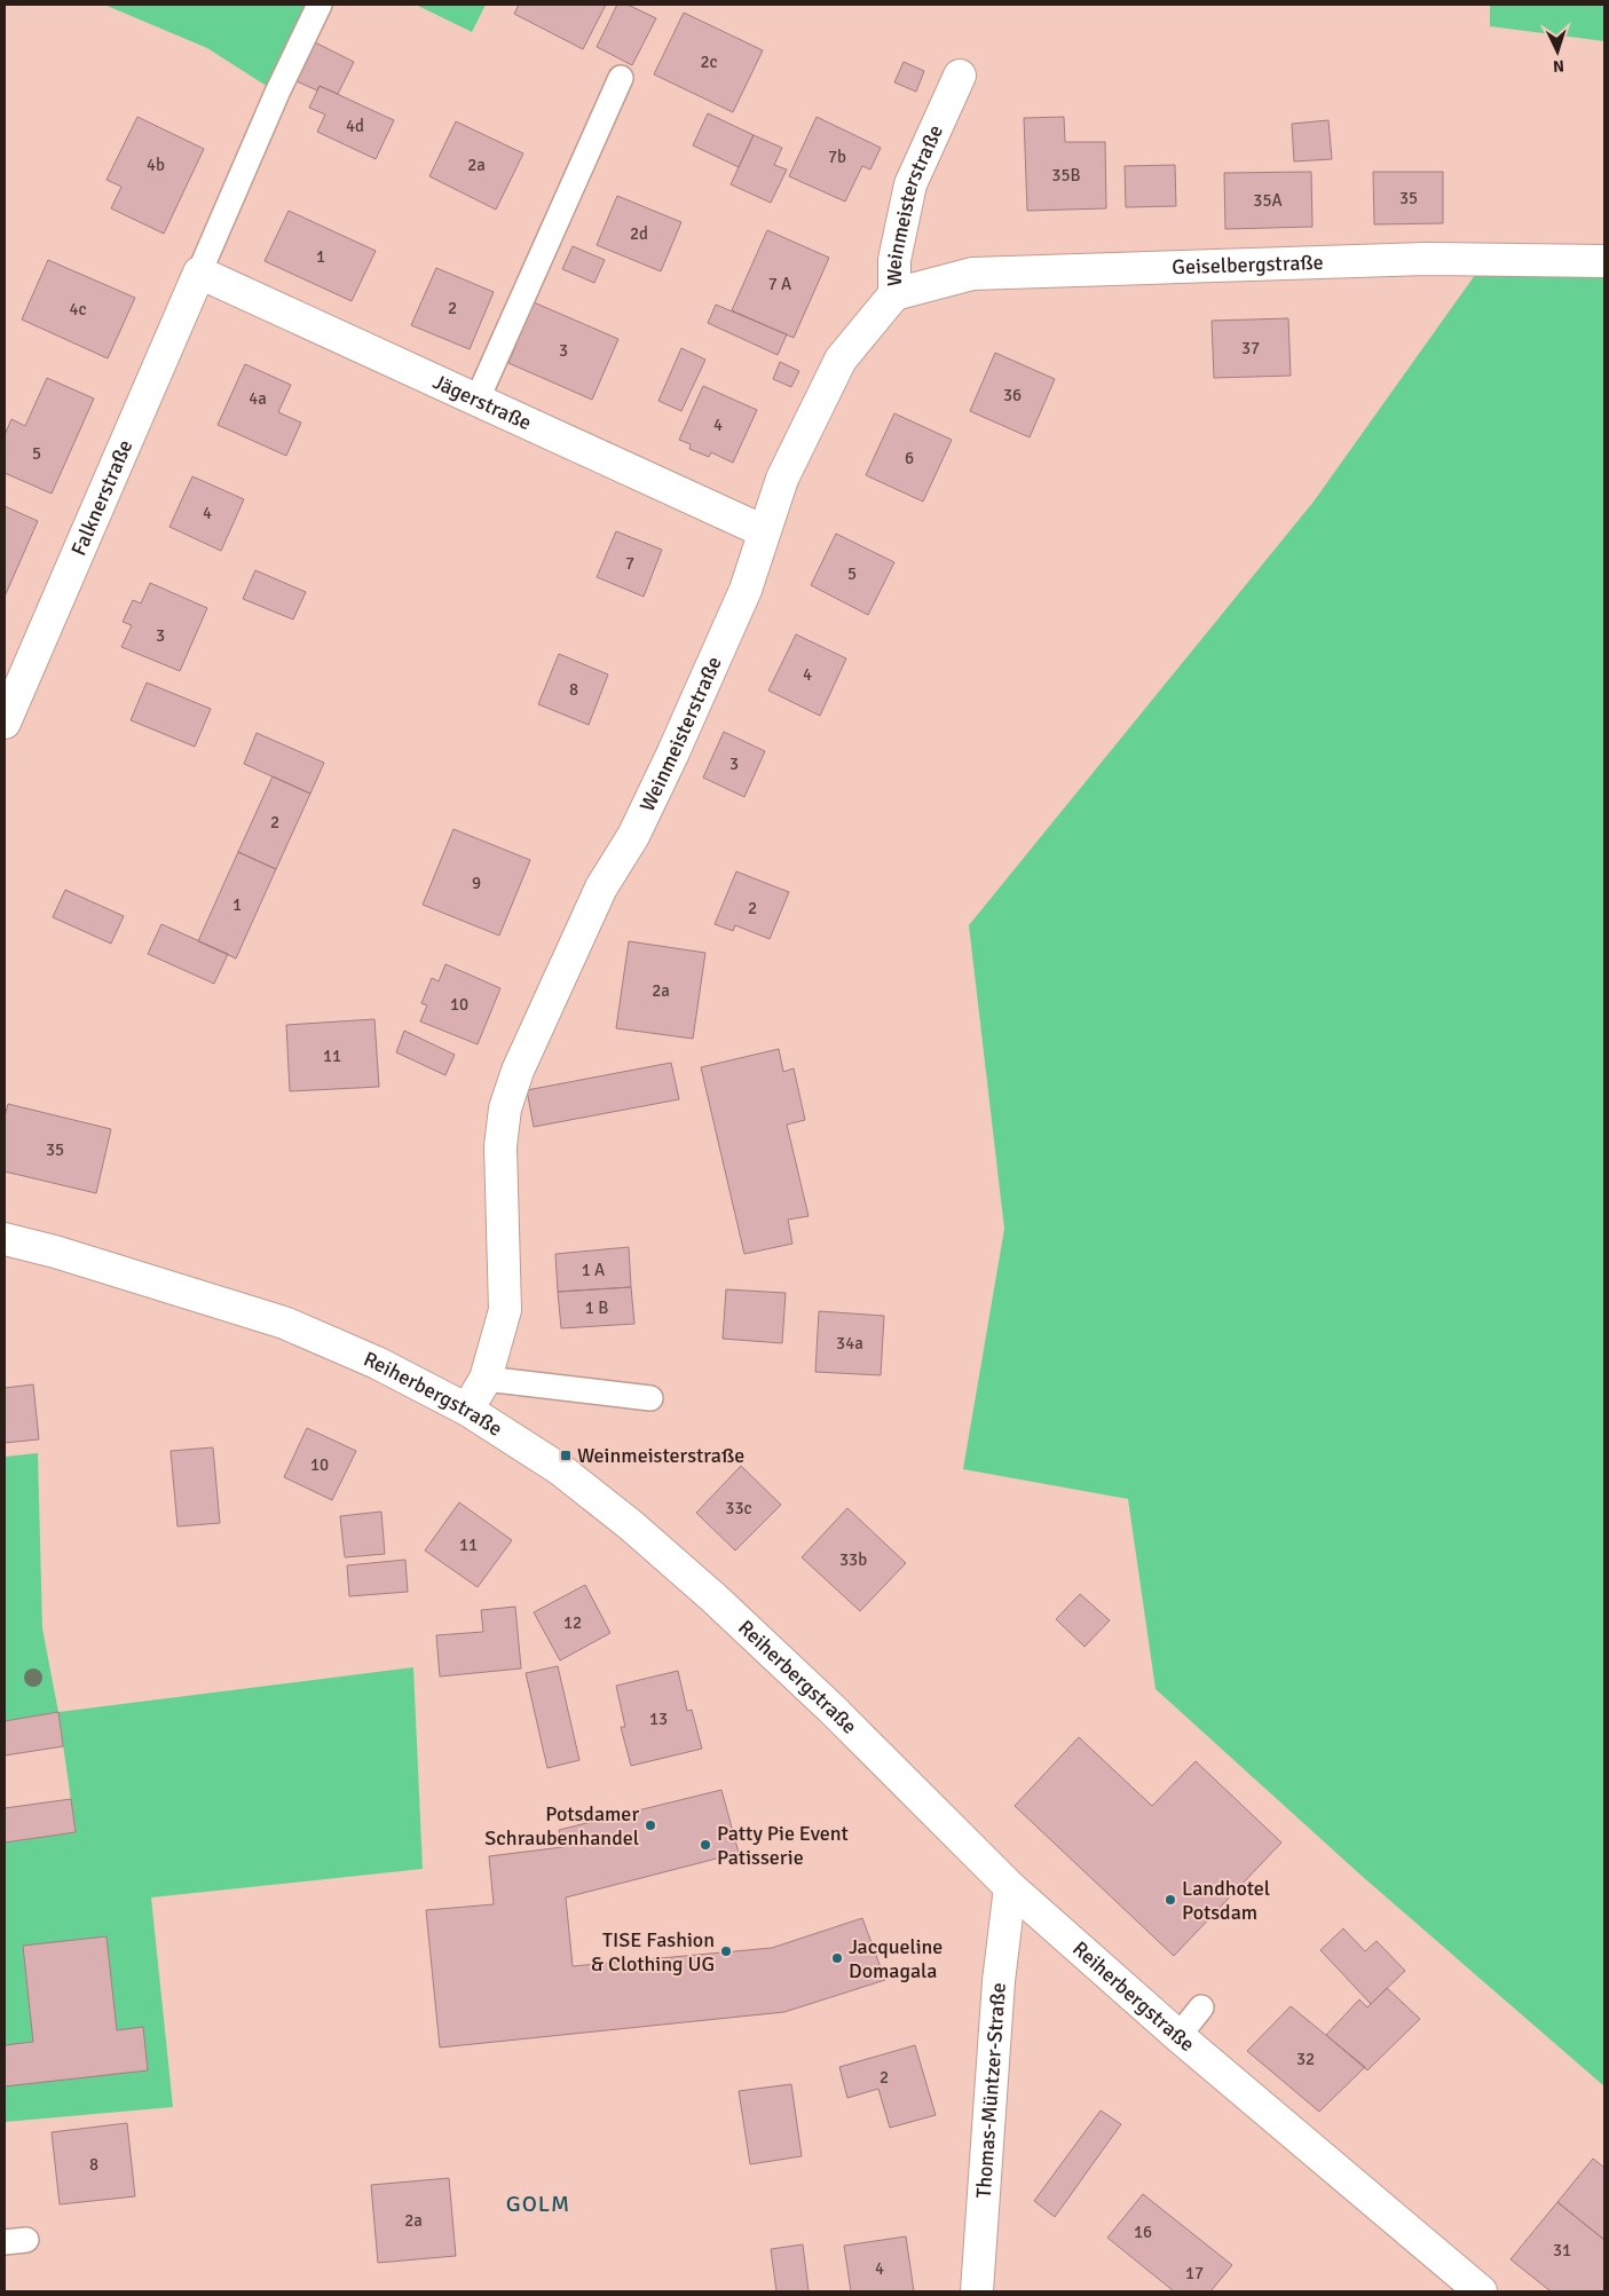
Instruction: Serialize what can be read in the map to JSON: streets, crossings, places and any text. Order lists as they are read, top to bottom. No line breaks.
{"streets":{"street":["Weinmeisterstraße","Geiselbergstraße","Jägerstraße","Falknerstraße","Reiherbergstraße","Thomas-Müntzer-Straße"]},"crossings":[["Weinmeisterstraße","Geiselbergstraße"],["Weinmeisterstraße","Jägerstraße"],["Weinmeisterstraße","Reiherbergstraße"],["Jägerstraße","Falknerstraße"],["Reiherbergstraße","Thomas-Müntzer-Straße"]],"districts":["GOLM"],"places":{"transit":["Weinmeisterstraße"],"other":["Potsdamer Schraubenhandel","Patty Pie Event Patisserie","Landhotel Potsdam","TISE Fashion & Clothing UG","Jacqueline Domagala"]},"house_numbers":["2c","4d","7b","4b","2a","35B","35","35A","2d","1","7 A","2","4c","37","3","36","4a","4","5","6","4","7","5","3","4","8","3","2","9","1","2","2a","10","11","35","1 A","1 B","34a","10","33c","11","33b","12","13","32","2","8","2a","16","31","4","17"],"north":"bottom"}
